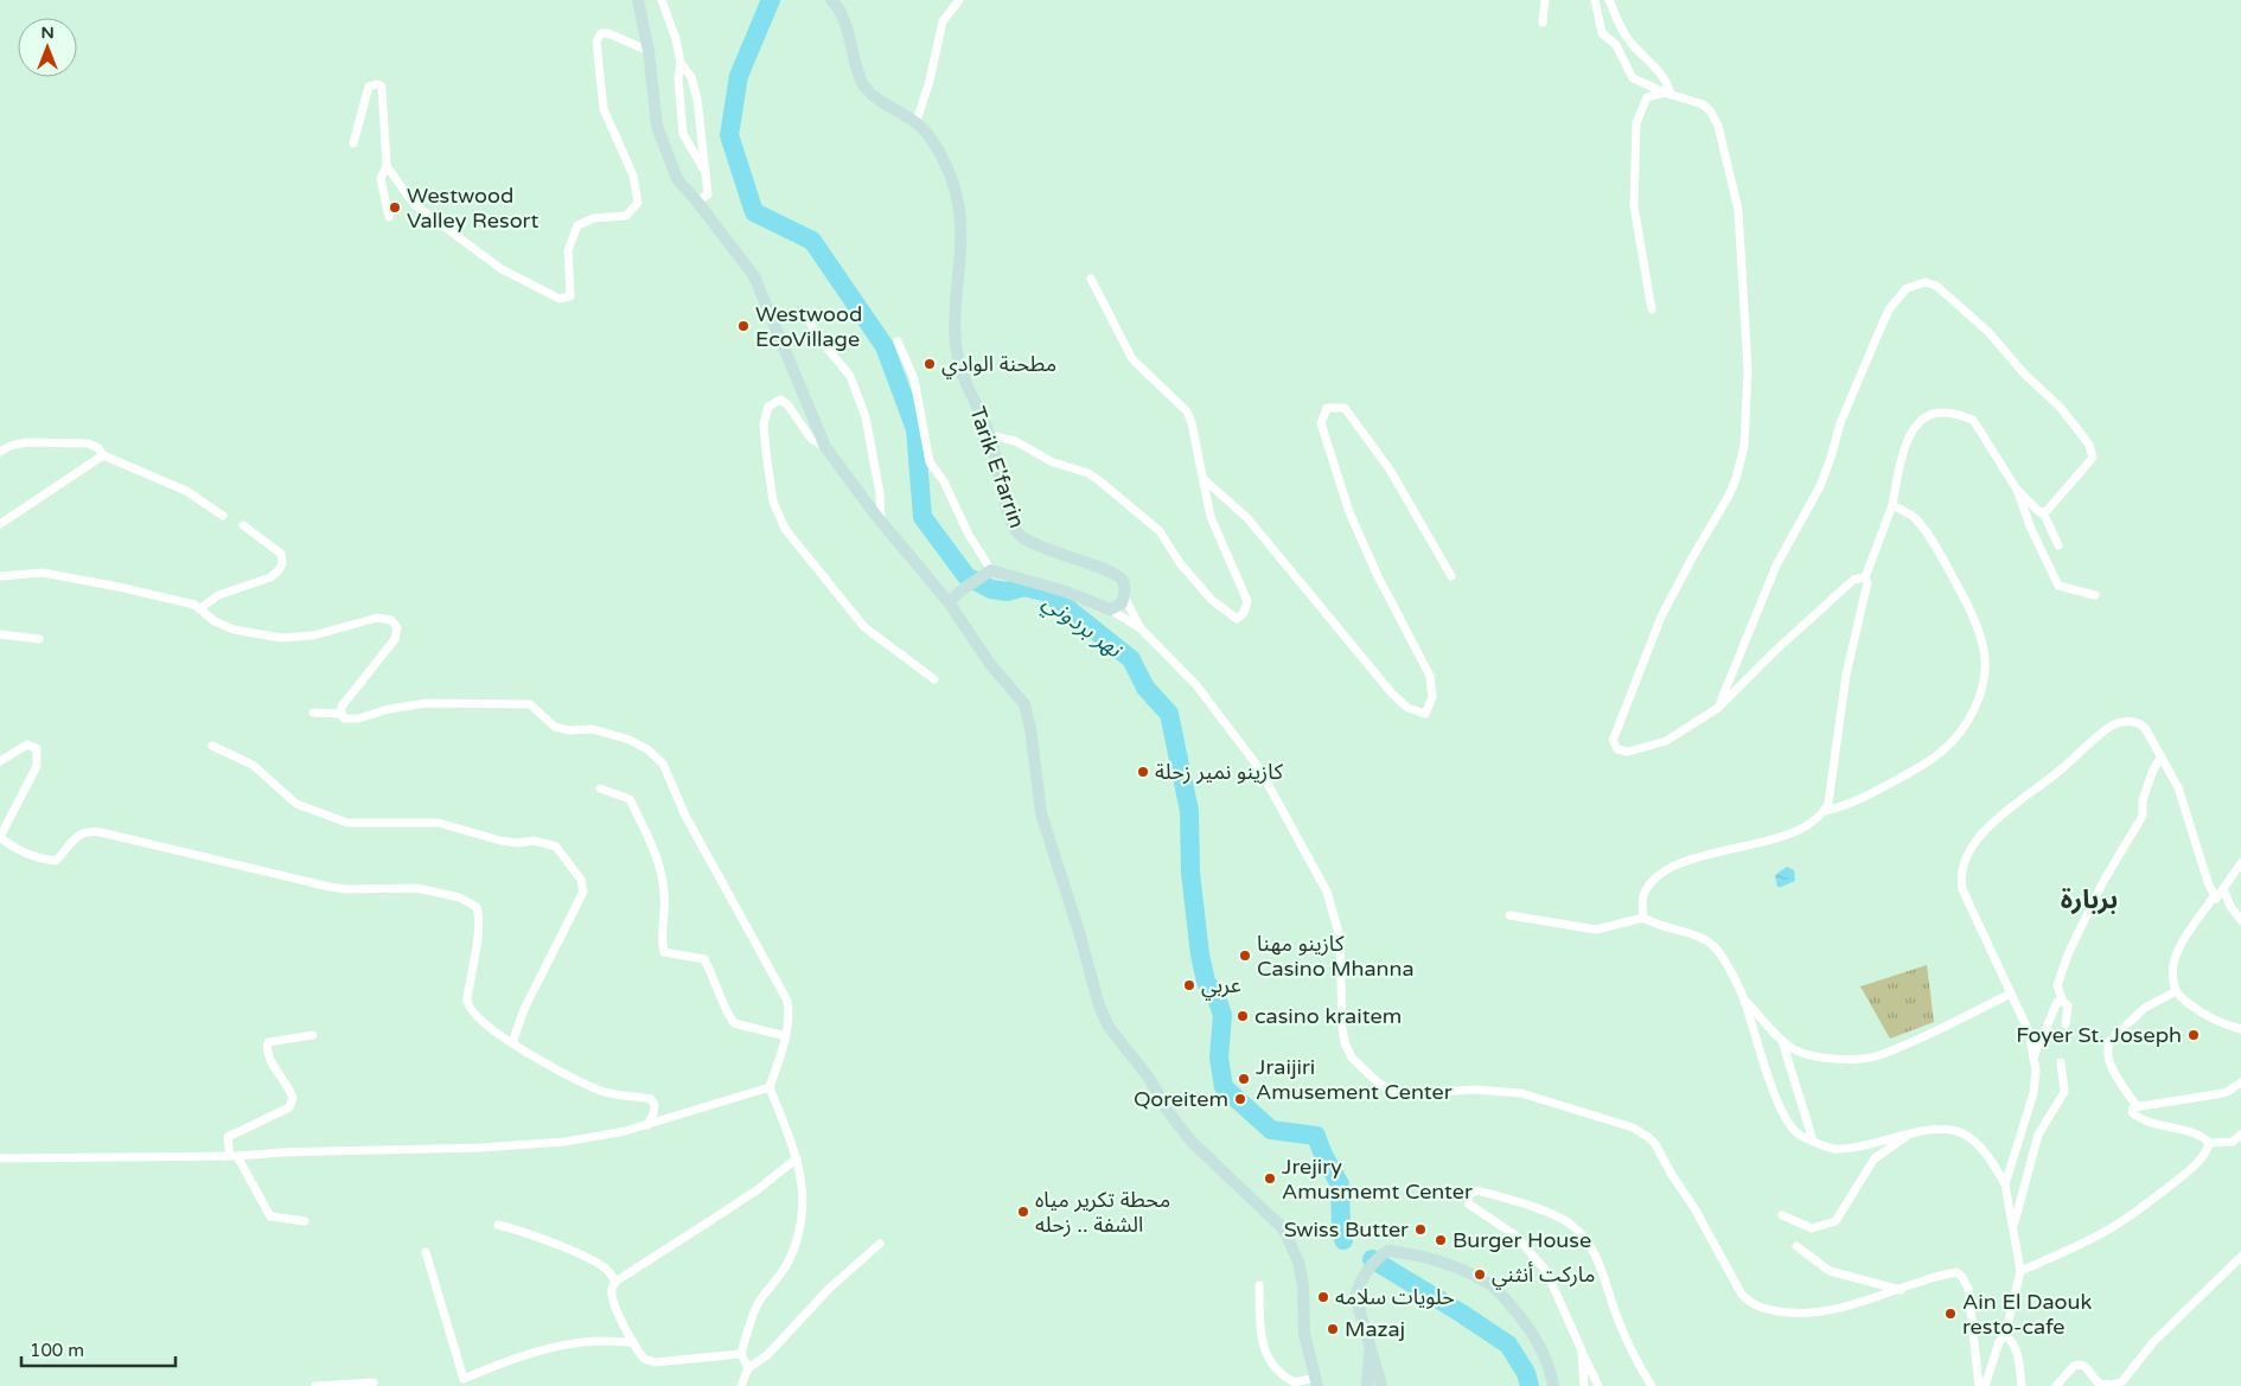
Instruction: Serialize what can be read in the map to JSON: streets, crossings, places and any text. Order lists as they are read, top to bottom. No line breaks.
{"streets":{"street":["Tarik E'farrin"]},"districts":["بربارة"],"water":["نهر بردوني"],"places":["Westwood Valley Resort","Westwood EcoVillage","مطحنة الوادي","كازينو نمير زحلة","كازينو مهنا Casino Mhanna","عربي","casino kraitem","Foyer St. Joseph","Jraijiri Amusement Center","Qoreitem","Jrejiry Amusmemt Center","محطة تكرير مياه الشفة .. زحله","Swiss Butter","Burger House","ماركت أنثني","حلويات سلامه","Ain El Daouk resto-cafe","Mazaj"],"scale_bar":"100 m","north":"top"}
